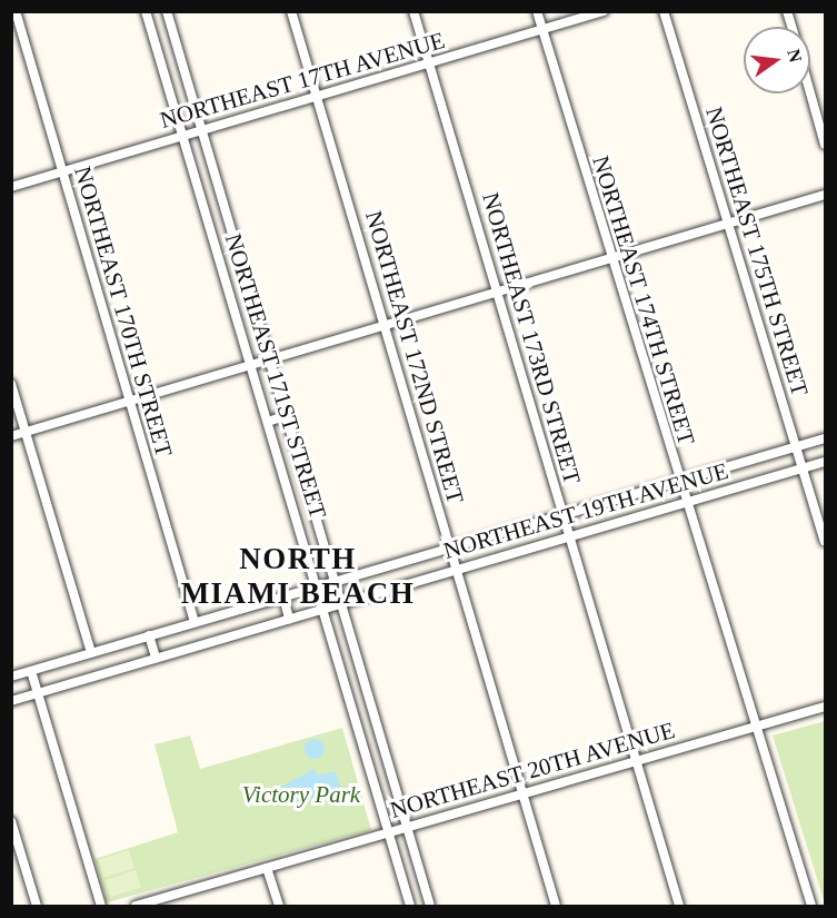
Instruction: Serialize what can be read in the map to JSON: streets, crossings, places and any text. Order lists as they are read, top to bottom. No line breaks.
{"streets":{"street":["NORTHEAST 17TH AVENUE","NORTHEAST 175TH STREET","NORTHEAST 174TH STREET","NORTHEAST 170TH STREET","NORTHEAST 173RD STREET","NORTHEAST 172ND STREET","NORTHEAST 171ST STREET","NORTHEAST 19TH AVENUE","NORTHEAST 20TH AVENUE"]},"crossings":[["NORTHEAST 17TH AVENUE","NORTHEAST 174TH STREET"],["NORTHEAST 17TH AVENUE","NORTHEAST 170TH STREET"],["NORTHEAST 17TH AVENUE","NORTHEAST 173RD STREET"],["NORTHEAST 17TH AVENUE","NORTHEAST 172ND STREET"],["NORTHEAST 17TH AVENUE","NORTHEAST 171ST STREET"],["NORTHEAST 175TH STREET","NORTHEAST 19TH AVENUE"],["NORTHEAST 174TH STREET","NORTHEAST 19TH AVENUE"],["NORTHEAST 174TH STREET","NORTHEAST 20TH AVENUE"],["NORTHEAST 170TH STREET","NORTHEAST 19TH AVENUE"],["NORTHEAST 173RD STREET","NORTHEAST 19TH AVENUE"],["NORTHEAST 173RD STREET","NORTHEAST 20TH AVENUE"],["NORTHEAST 172ND STREET","NORTHEAST 19TH AVENUE"],["NORTHEAST 172ND STREET","NORTHEAST 20TH AVENUE"],["NORTHEAST 171ST STREET","NORTHEAST 19TH AVENUE"],["NORTHEAST 171ST STREET","NORTHEAST 20TH AVENUE"]],"districts":["NORTH MIAMI BEACH"],"parks":["Victory Park"],"north":"right"}
